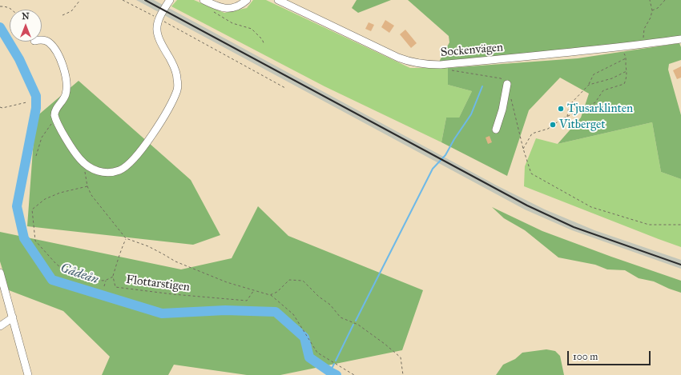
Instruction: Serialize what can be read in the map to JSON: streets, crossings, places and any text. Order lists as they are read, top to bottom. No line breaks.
{"streets":{"street":["Sockenvägen"],"path":["Flottarstigen"]},"water":["Gådeån"],"places":["Tjusarklinten","Vitberget"],"scale_bar":"100 m","north":"top"}
